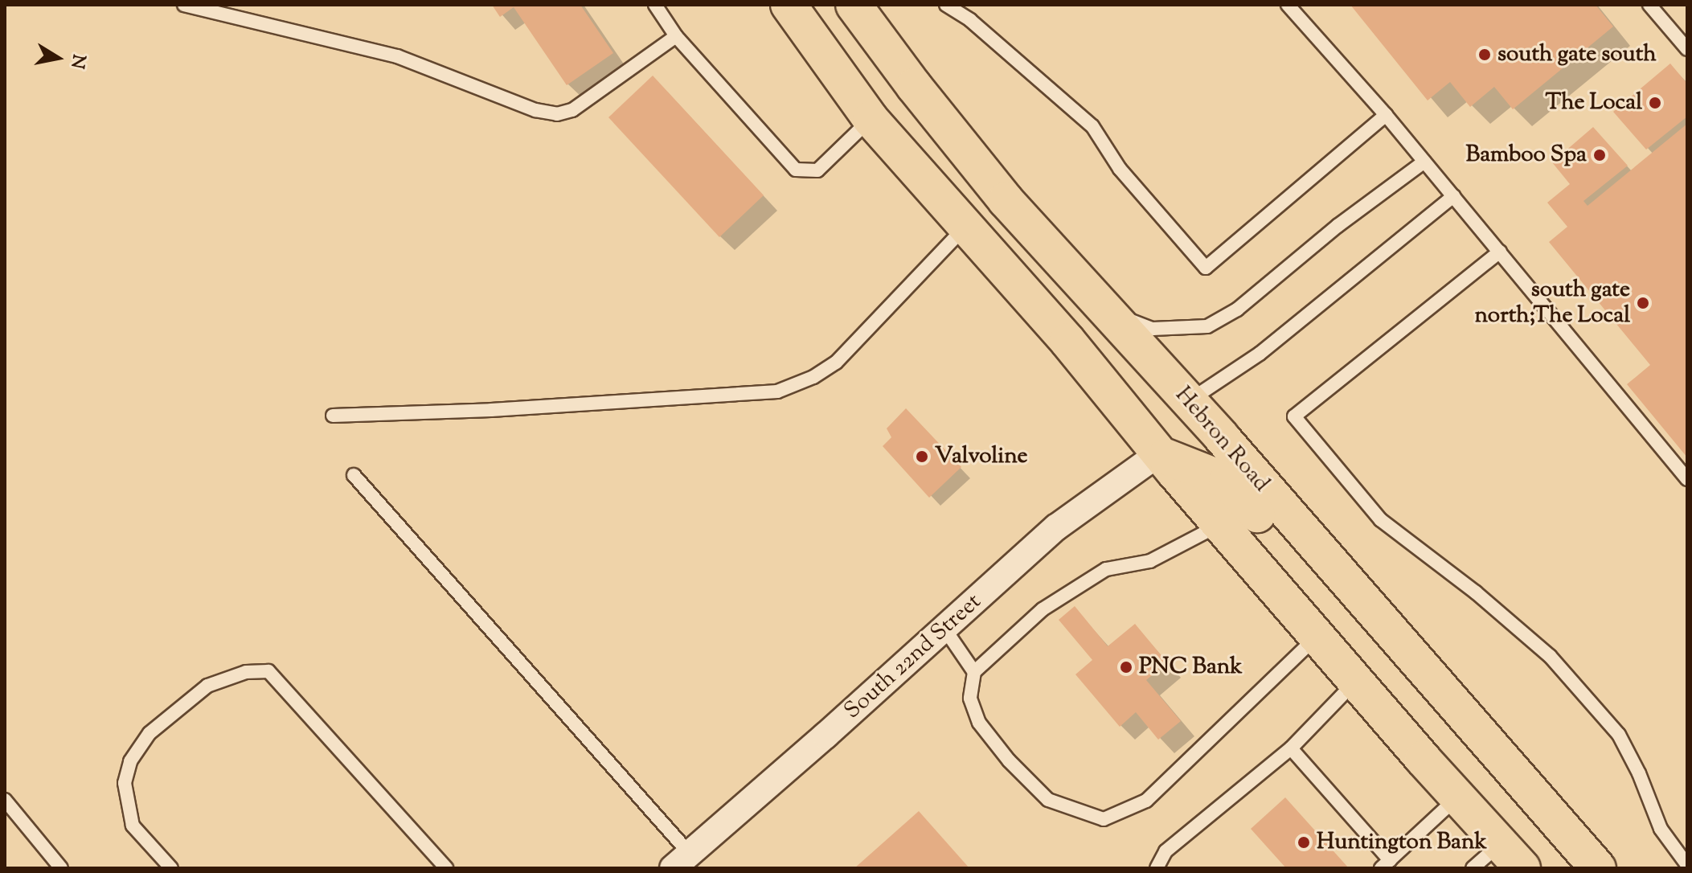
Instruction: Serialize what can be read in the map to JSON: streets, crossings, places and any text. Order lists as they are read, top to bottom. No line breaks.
{"streets":{"highway":["Hebron Road"],"street":["South 22nd Street"]},"places":["south gate south","The Local","Bamboo Spa","south gate north;The Local","Valvoline","PNC Bank","Huntington Bank"],"north":"right"}
